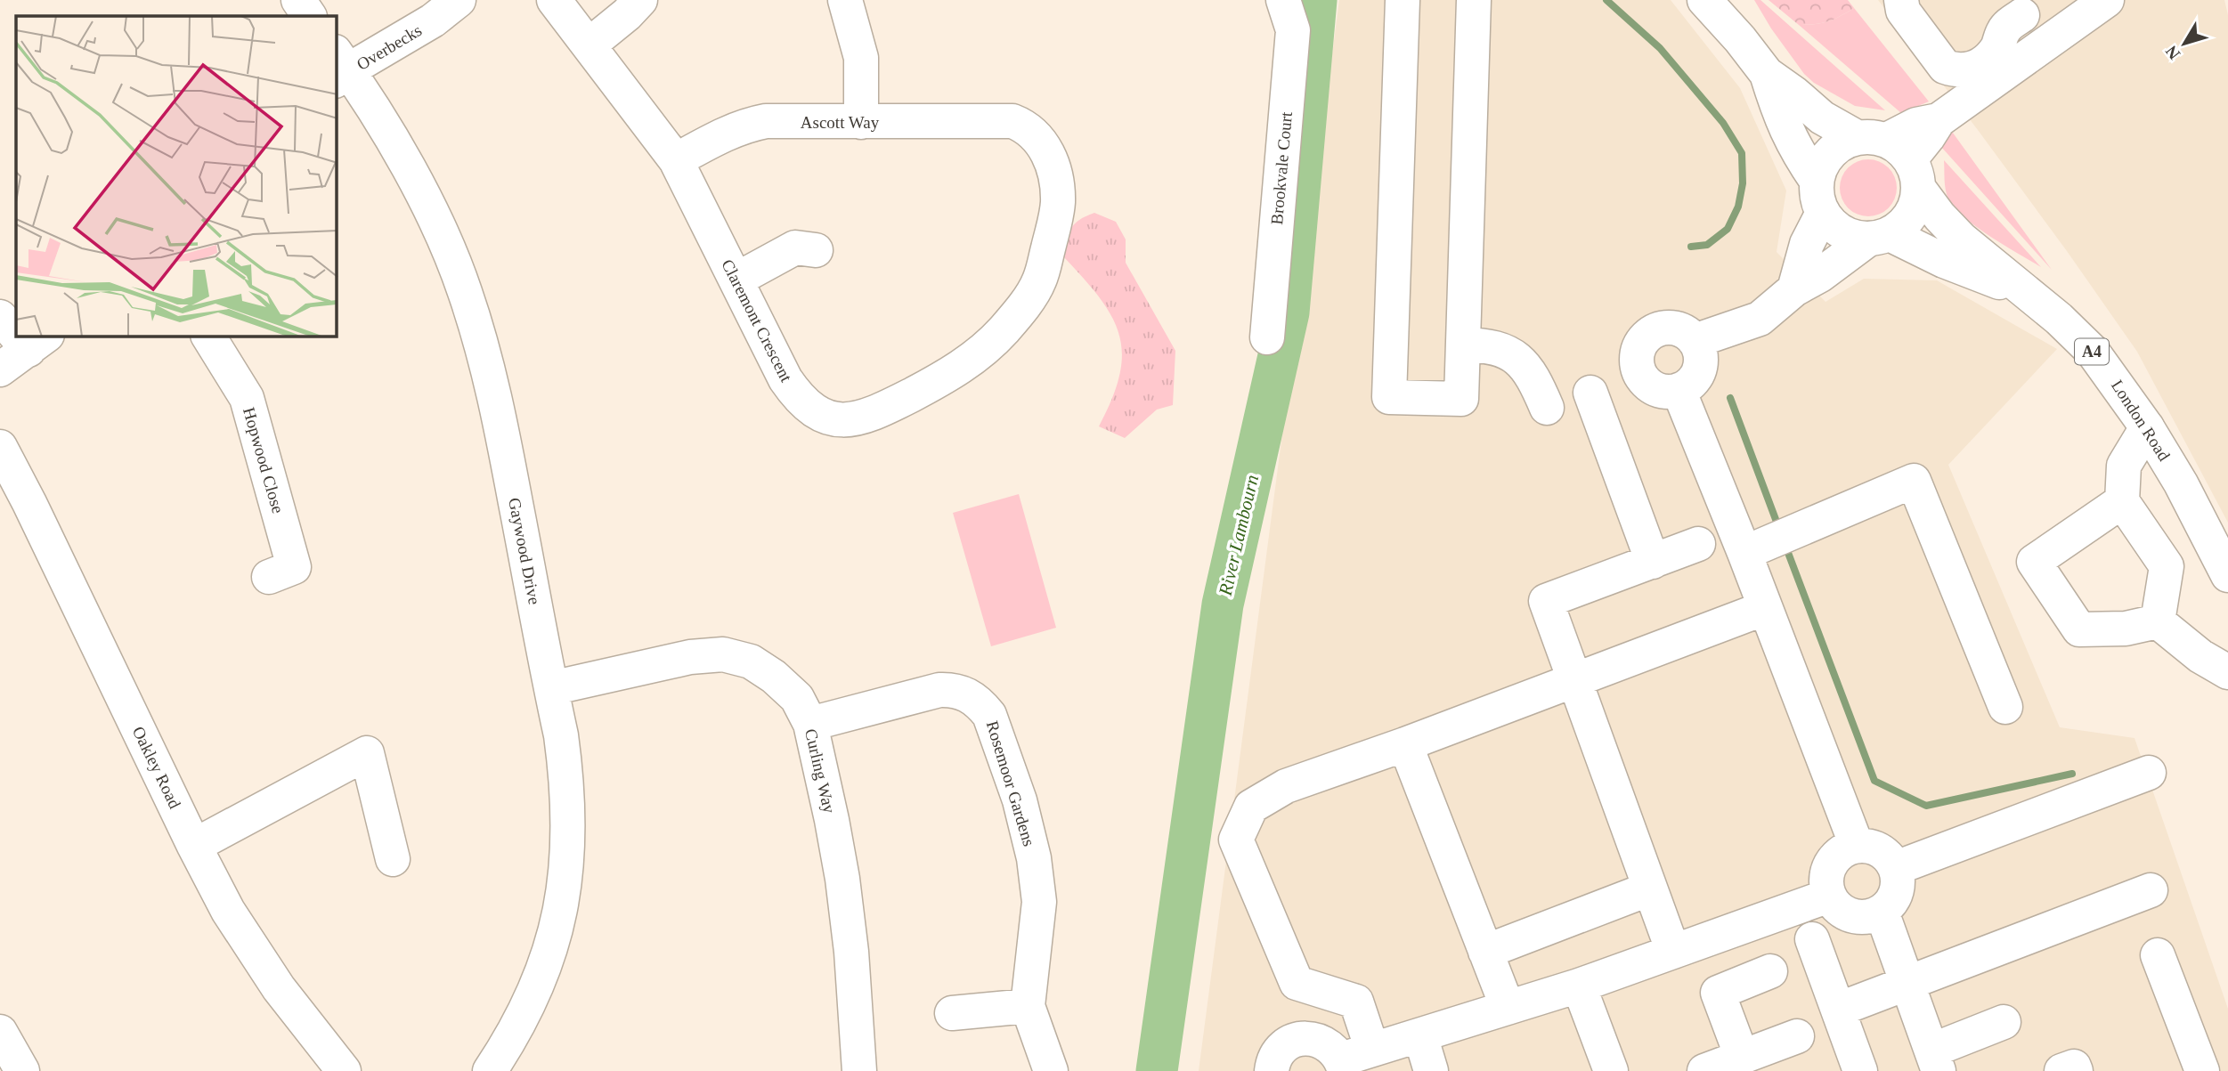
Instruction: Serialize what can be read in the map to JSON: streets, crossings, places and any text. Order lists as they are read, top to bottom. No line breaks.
{"streets":{"street":["Overbecks","Ascott Way","Brookvale Court","Claremont Crescent","A4","London Road","Hopwood Close","Gaywood Drive","Oakley Road","Curling Way","Rosemoor Gardens"]},"crossings":[["Overbecks","Gaywood Drive"],["Ascott Way","Claremont Crescent"],["A4","London Road"],["Gaywood Drive","Curling Way"],["Curling Way","Rosemoor Gardens"]],"water":["River Lambourn"],"north":"bottom left"}
